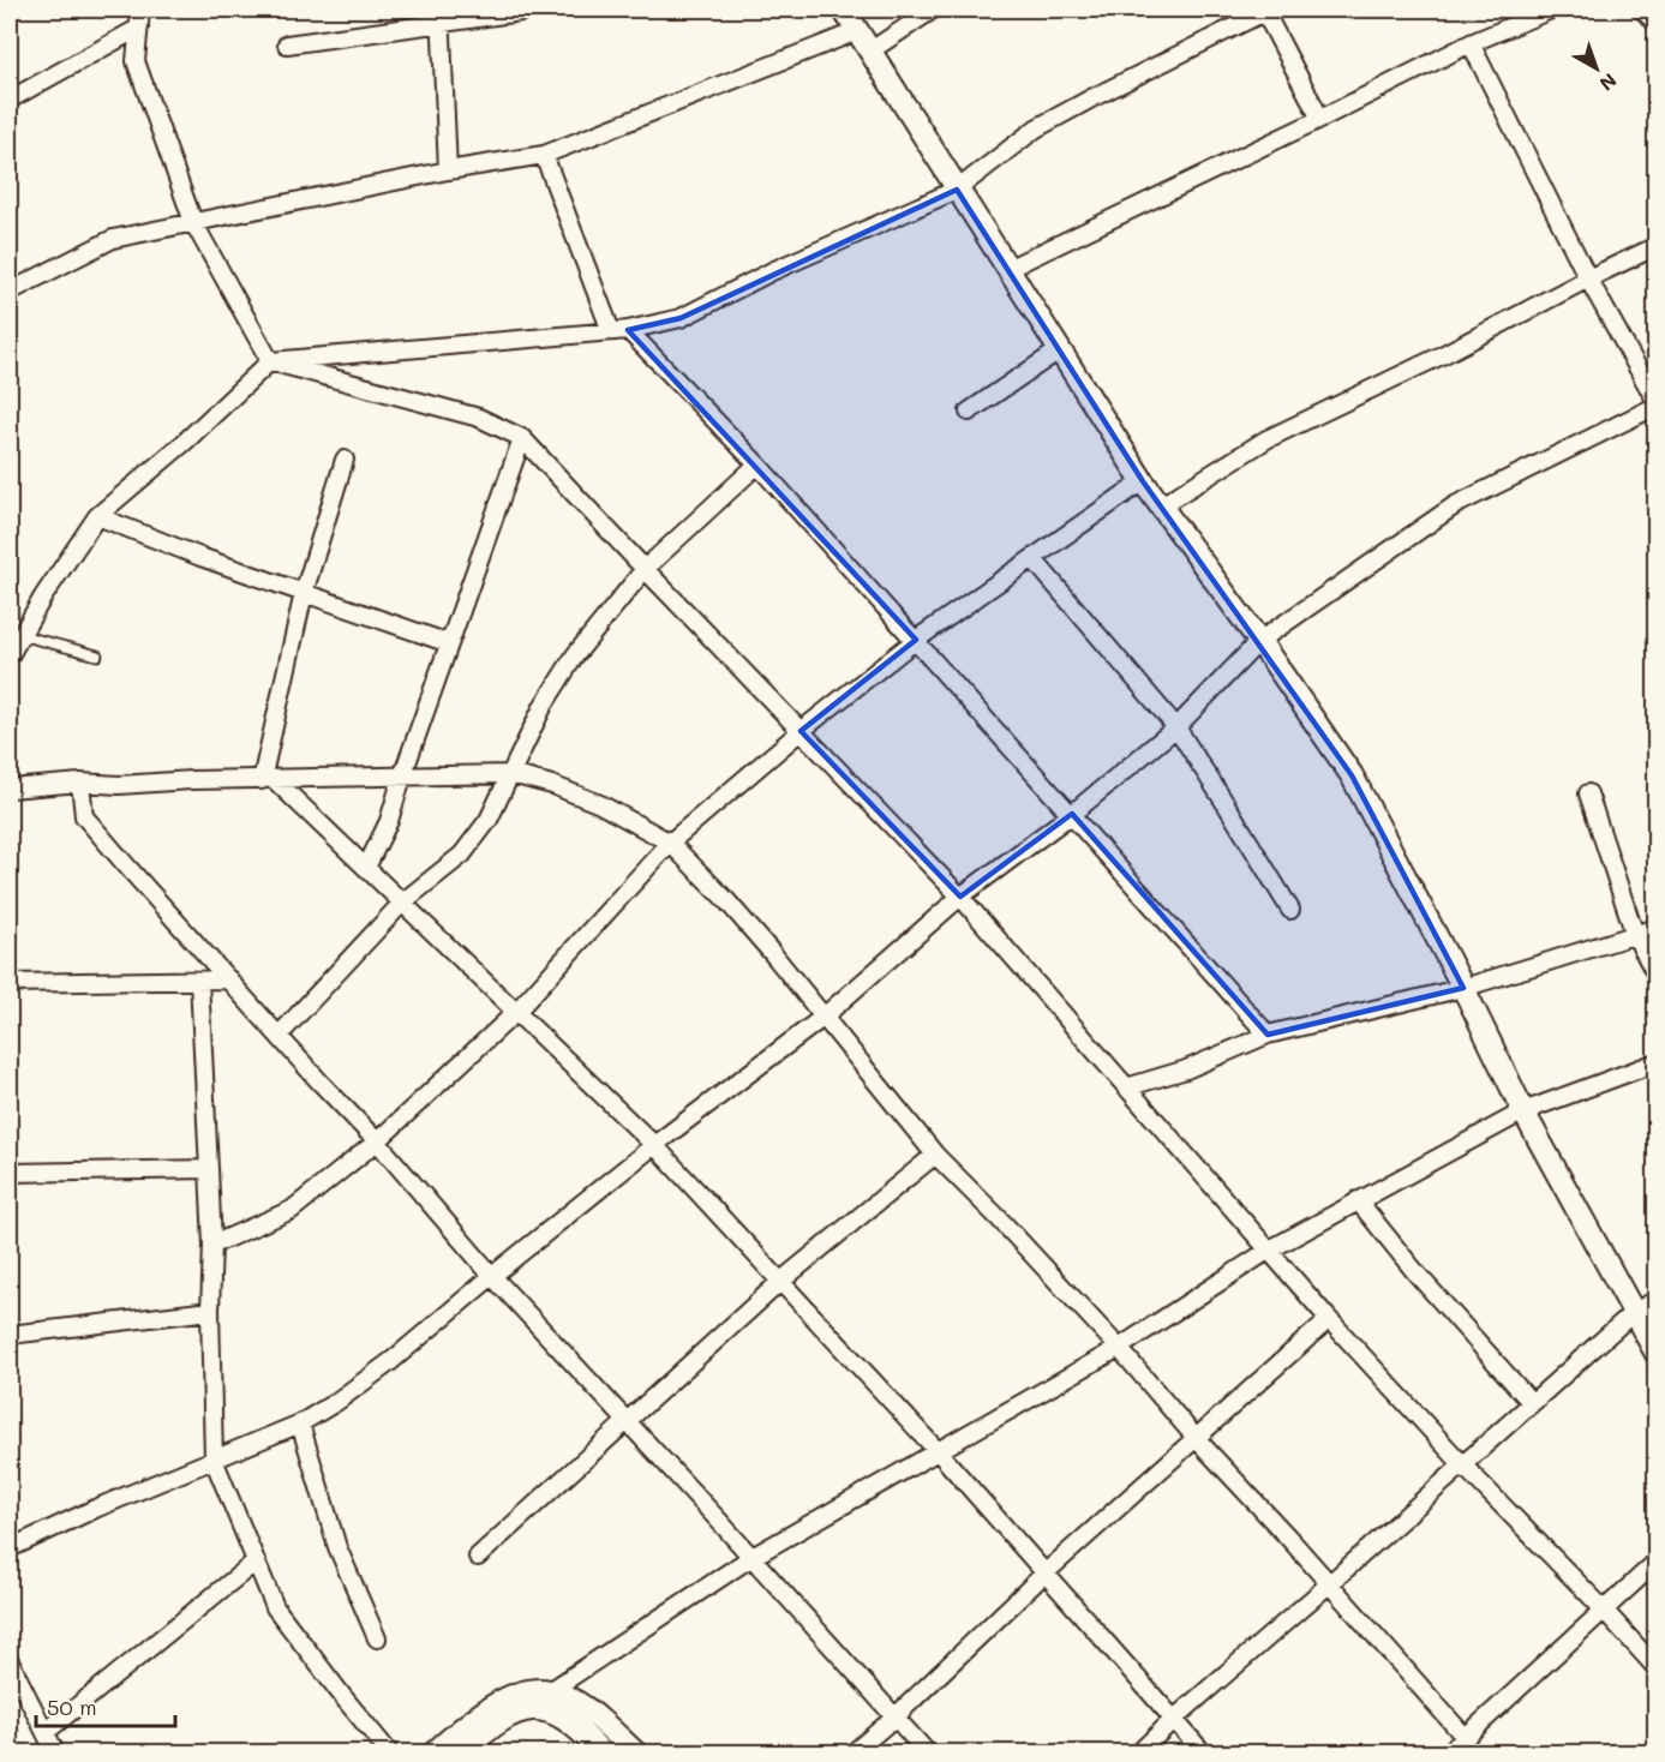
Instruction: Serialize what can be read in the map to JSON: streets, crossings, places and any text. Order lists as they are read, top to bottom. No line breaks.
{"scale_bar":"50 m","north":"bottom right"}
